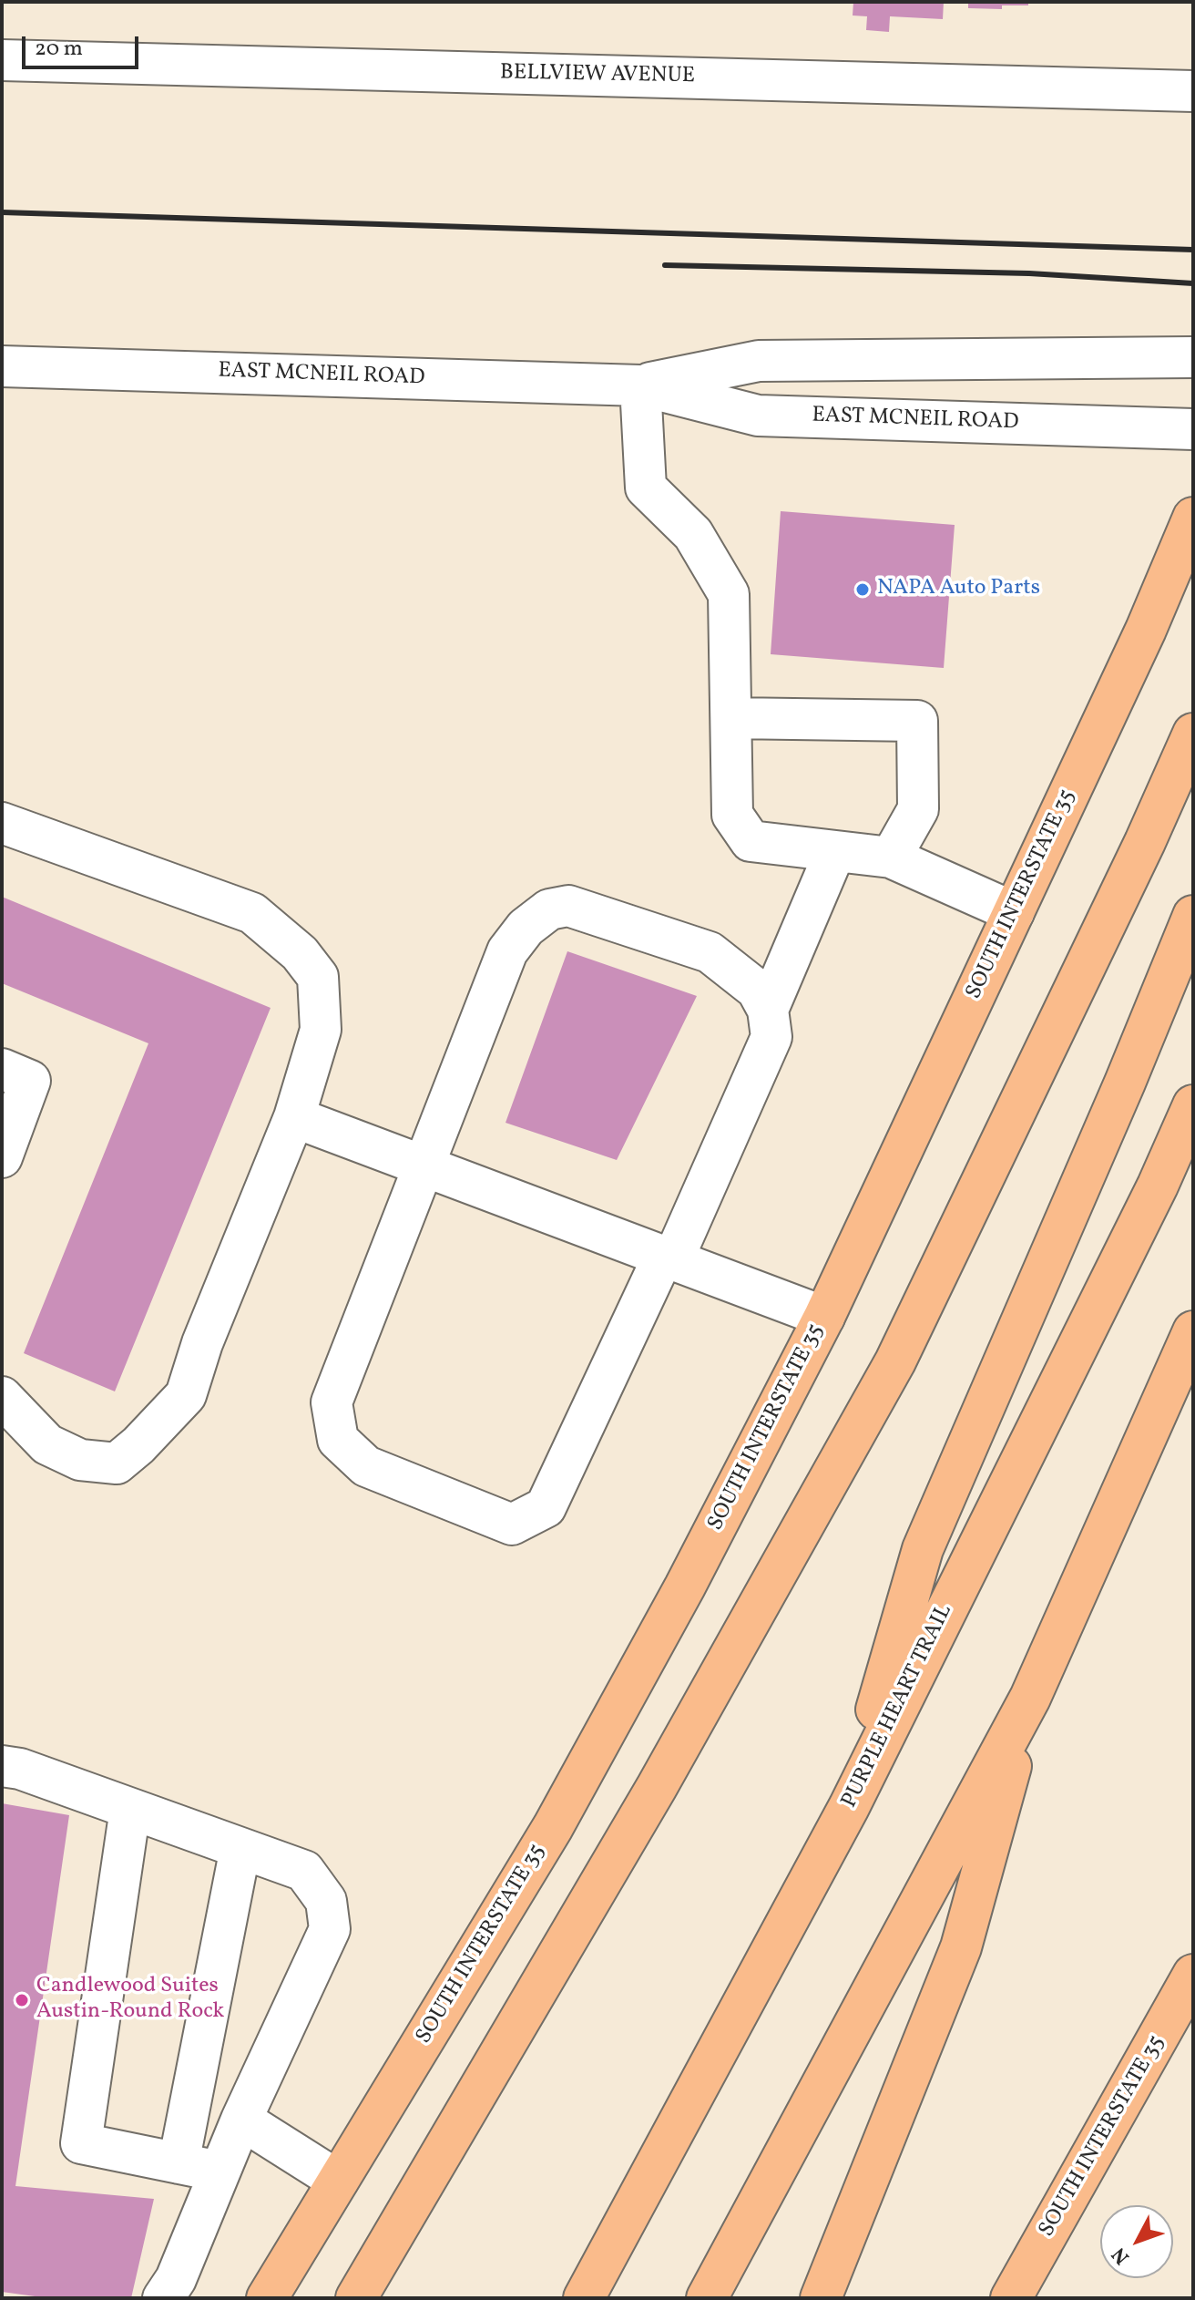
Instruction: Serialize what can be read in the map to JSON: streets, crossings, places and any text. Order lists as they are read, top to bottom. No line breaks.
{"streets":{"main road":["SOUTH INTERSTATE 35","PURPLE HEART TRAIL"],"street":["BELLVIEW AVENUE","EAST MCNEIL ROAD"]},"places":["NAPA Auto Parts","Candlewood Suites Austin-Round Rock"],"scale_bar":"20 m","north":"bottom left"}
